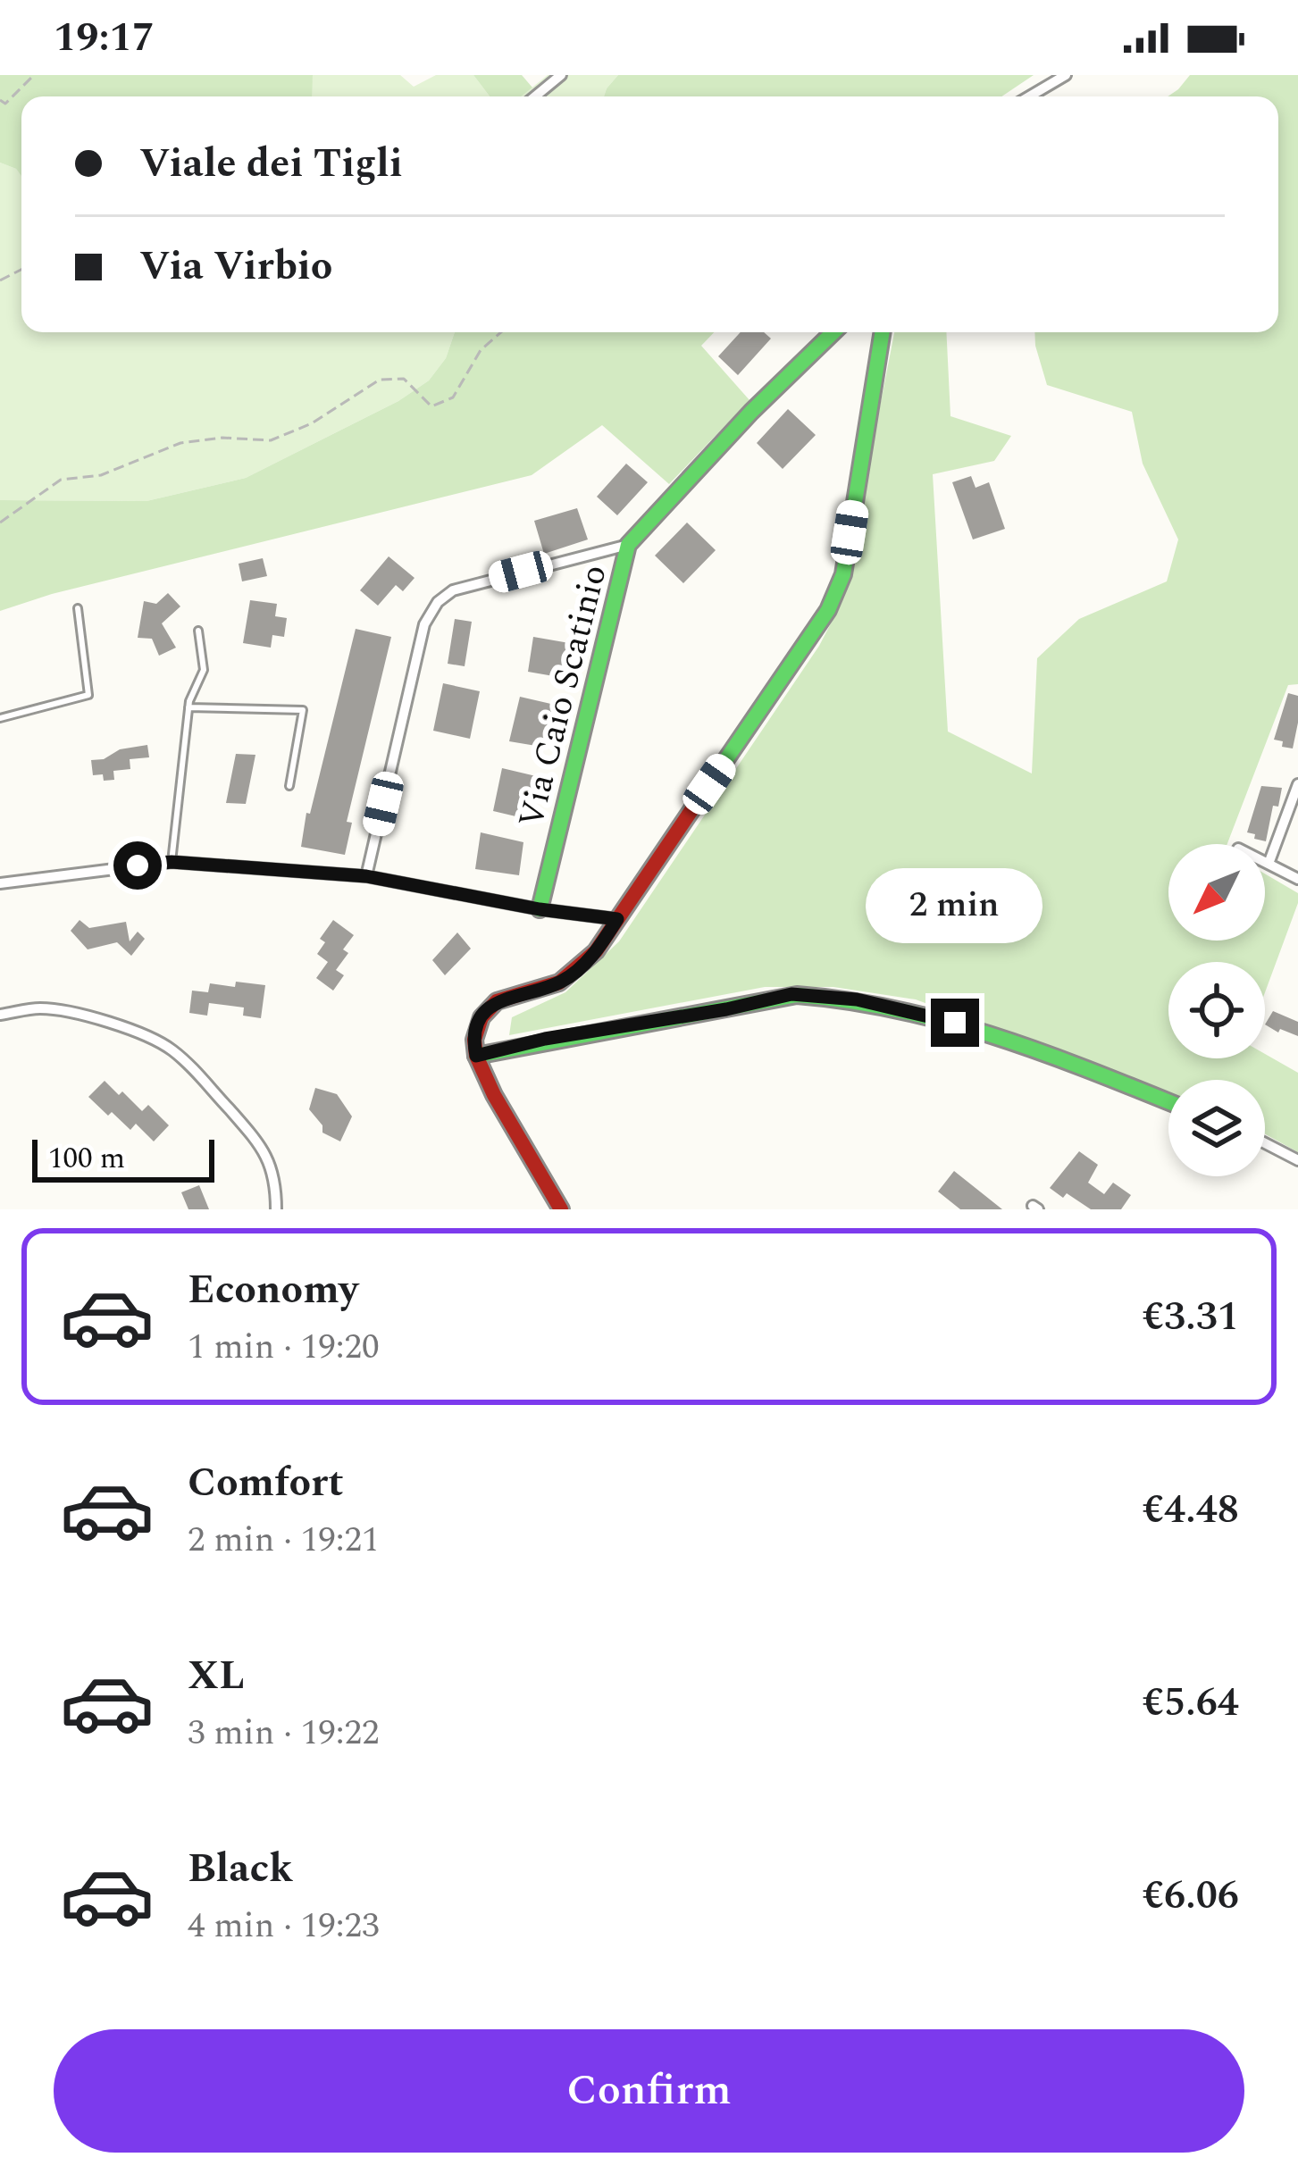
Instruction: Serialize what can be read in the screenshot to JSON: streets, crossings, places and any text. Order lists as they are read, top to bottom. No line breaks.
{"streets":{"street":["Via Caio Scatinio"]},"scale_bar":"100 m","north":"bottom left","page":{"status":"19:17","banner":["Viale dei Tigli","Via Virbio"],"bubble":"2 min","scale":"100 m","list":[{"name":"Economy","note":"1 min · 19:20","value":"€3.31"},{"name":"Comfort","note":"2 min · 19:21","value":"€4.48"},{"name":"XL","note":"3 min · 19:22","value":"€5.64"},{"name":"Black","note":"4 min · 19:23","value":"€6.06"}],"buttons":"Confirm"}}
